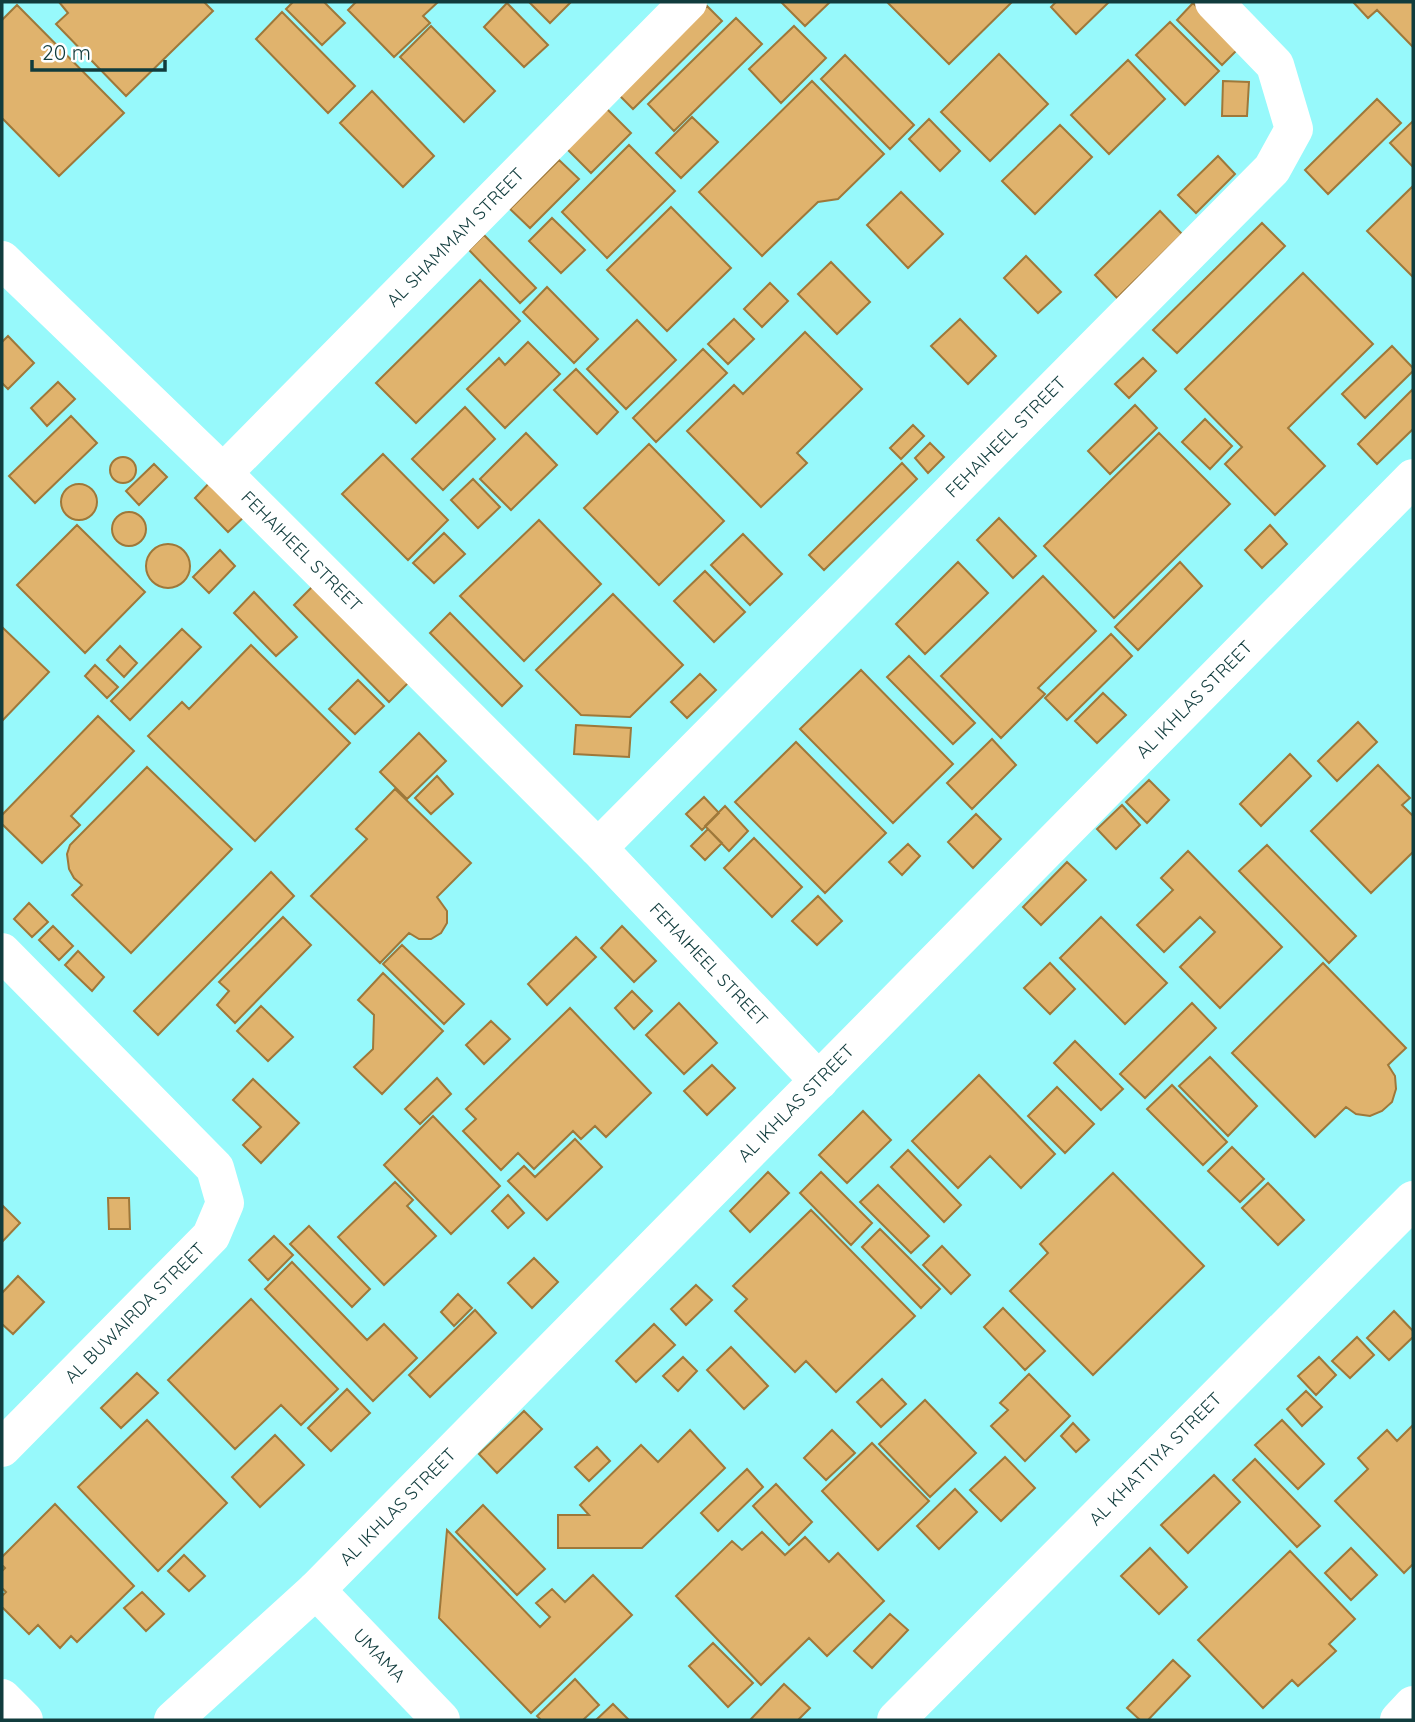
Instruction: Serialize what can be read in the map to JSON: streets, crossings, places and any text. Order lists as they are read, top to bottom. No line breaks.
{"streets":{"street":["AL SHAMMAM STREET","FEHAIHEEL STREET","AL IKHLAS STREET","AL BUWAIRDA STREET","AL KHATTIYA STREET","UMAMA"]},"crossings":[["AL SHAMMAM STREET","FEHAIHEEL STREET"],["FEHAIHEEL STREET","AL IKHLAS STREET"],["AL IKHLAS STREET","UMAMA"]],"scale_bar":"20 m"}
